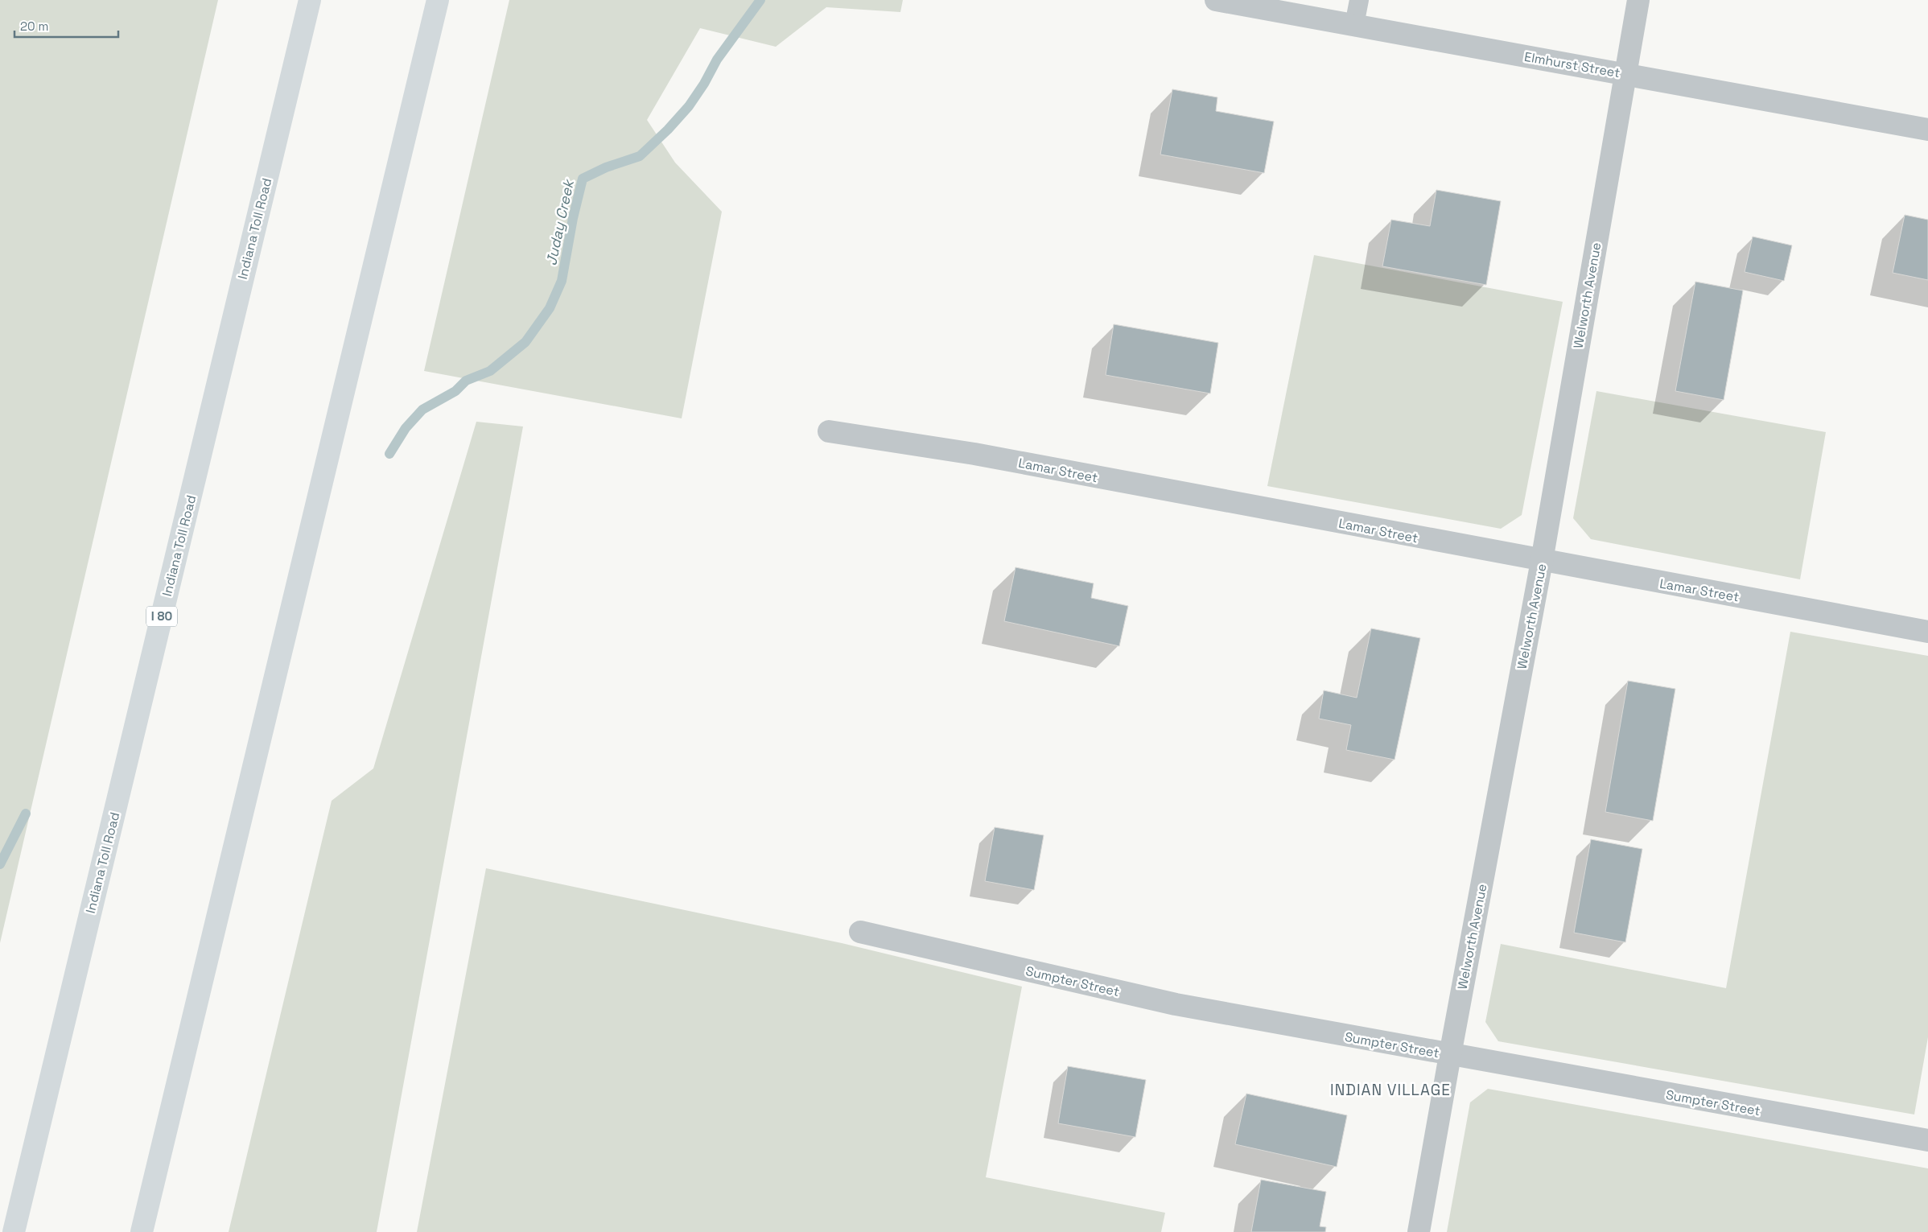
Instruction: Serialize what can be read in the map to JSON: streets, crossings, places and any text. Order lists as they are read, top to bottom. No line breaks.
{"streets":{"highway":["Indiana Toll Road","I 80"],"street":["Elmhurst Street","Welworth Avenue","Lamar Street","Sumpter Street"]},"crossings":[["Elmhurst Street","Welworth Avenue"],["Welworth Avenue","Lamar Street"],["Welworth Avenue","Sumpter Street"]],"districts":["INDIAN VILLAGE"],"water":["Juday Creek"],"scale_bar":"20 m"}
